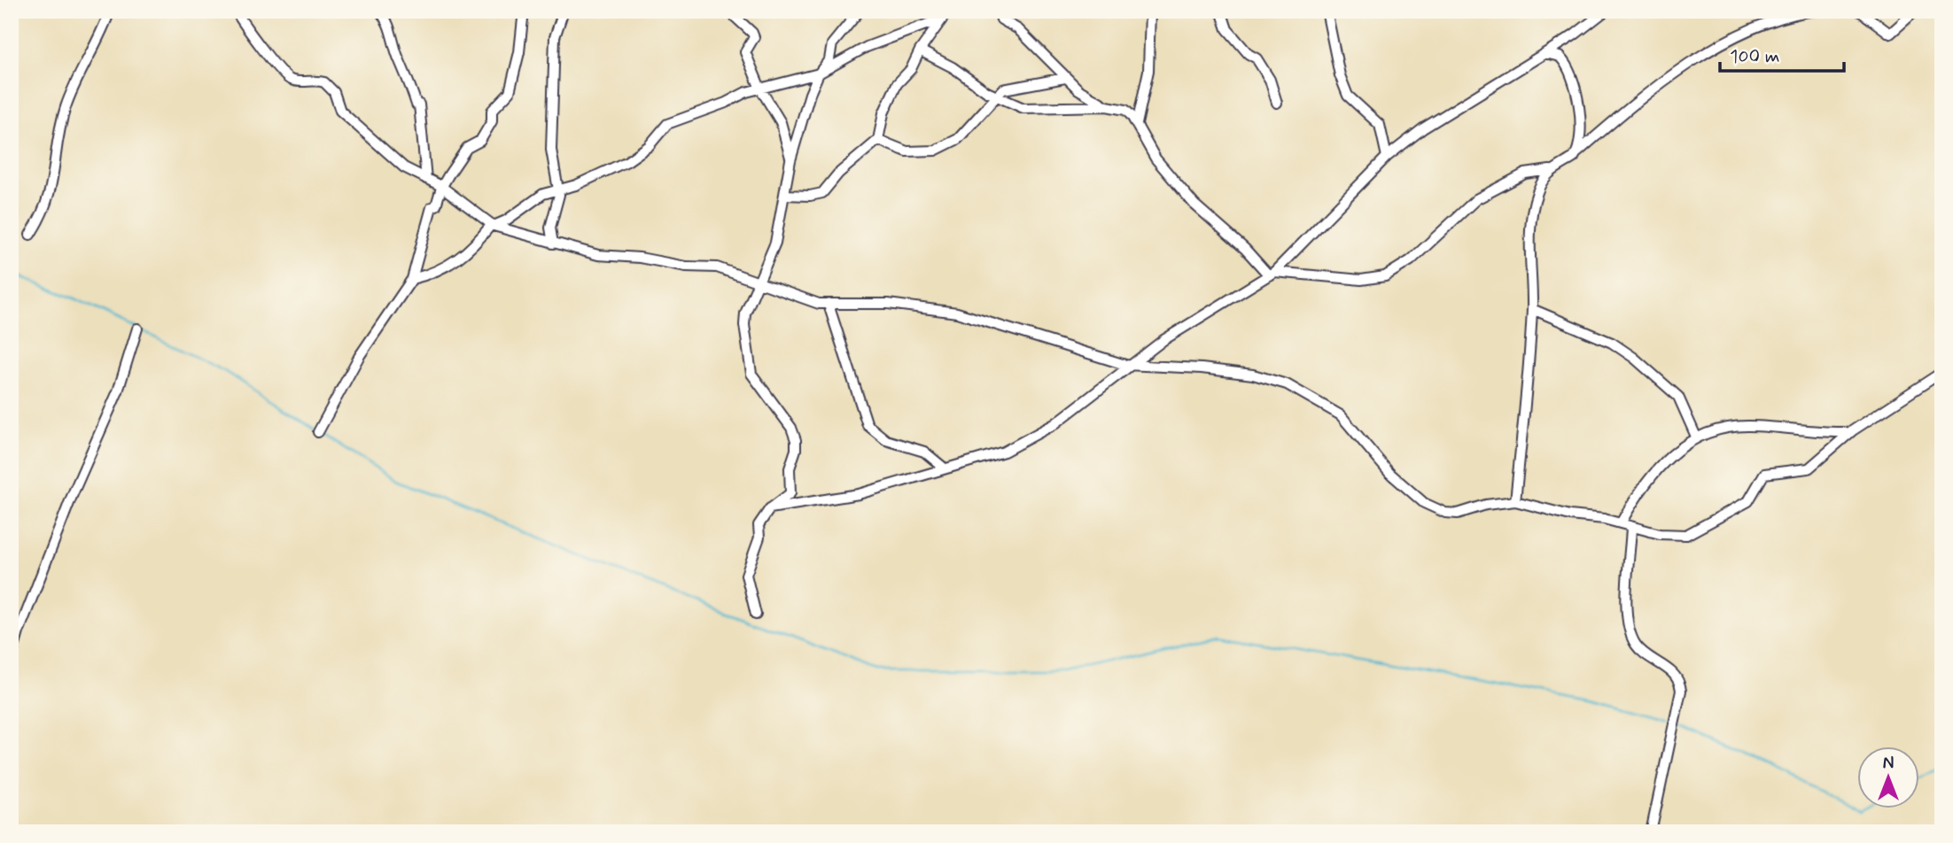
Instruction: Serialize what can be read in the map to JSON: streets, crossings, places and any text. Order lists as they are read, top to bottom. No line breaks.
{"scale_bar":"100 m","north":"top"}
